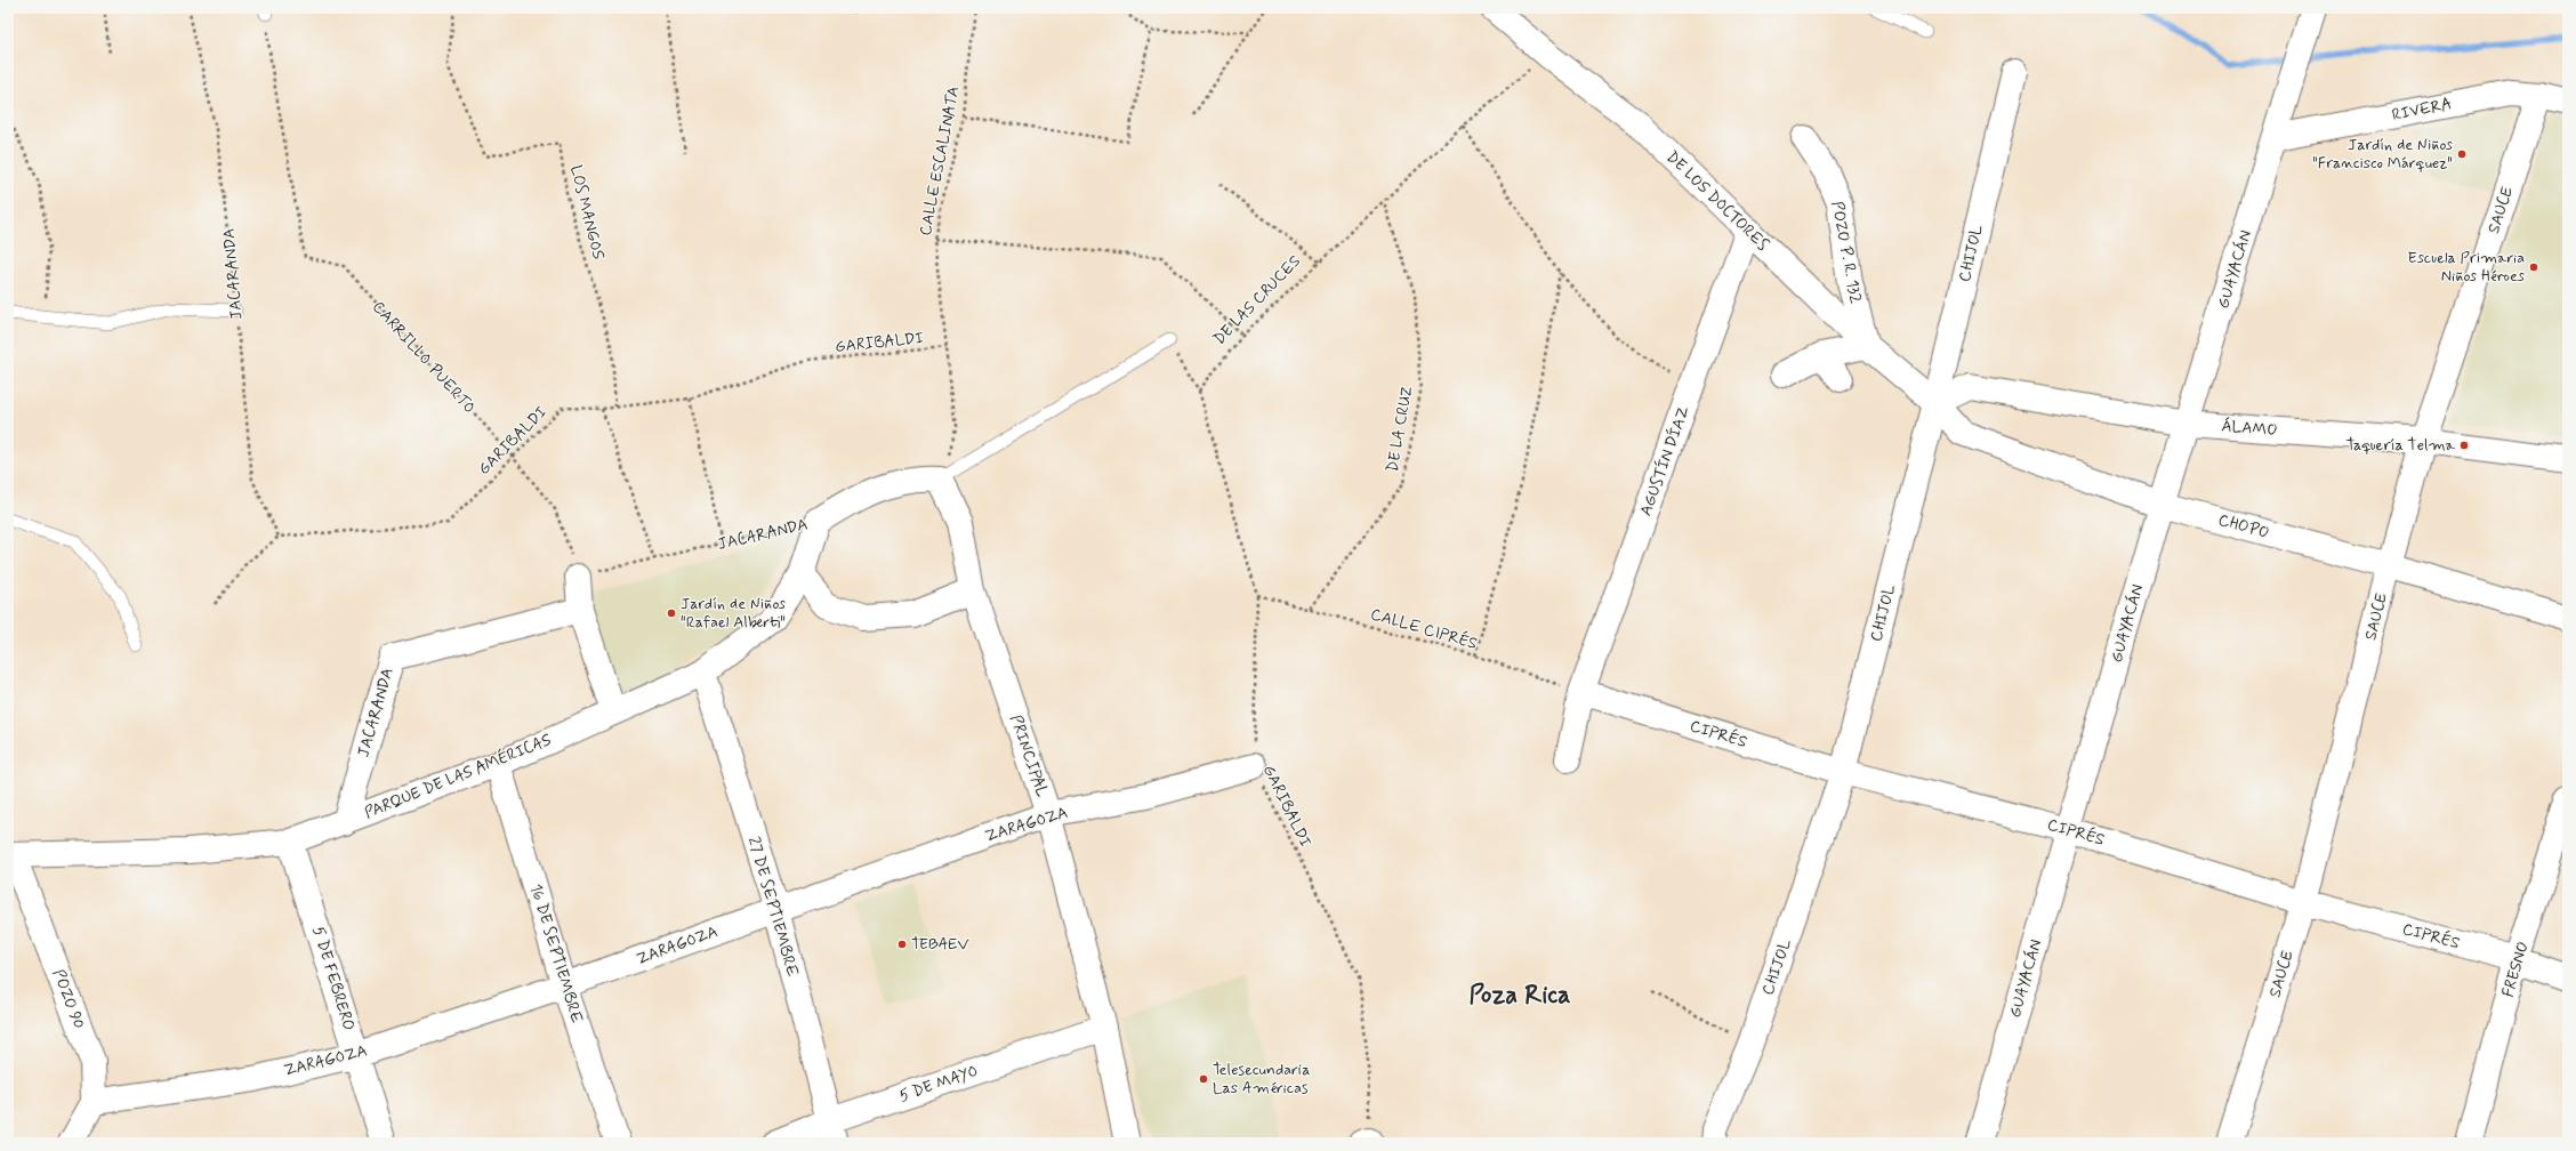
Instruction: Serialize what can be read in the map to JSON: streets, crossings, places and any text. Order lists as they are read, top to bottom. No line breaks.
{"streets":{"street":["RIVERA","DE LOS DOCTORES","SAUCE","POZO P. R. 132","CHIJOL","GUAYACÁN","JACARANDA","ÁLAMO","AGUSTÍN DÍAZ","CHOPO","CIPRÉS","PRINCIPAL","PARQUE DE LAS AMÉRICAS","ZARAGOZA","27 DE SEPTIEMBRE","16 DE SEPTIEMBRE","FRESNO","5 DE FEBRERO","POZO 90","5 DE MAYO"],"path":["CALLE ESCALINATA","LOS MANGOS","DE LAS CRUCES","GARIBALDI","CARRILLO PUERTO","DE LA CRUZ","CALLE CIPRÉS"]},"crossings":[["RIVERA","SAUCE"],["RIVERA","GUAYACÁN"],["CALLE ESCALINATA","JACARANDA"],["CALLE ESCALINATA","GARIBALDI"],["CALLE ESCALINATA","PRINCIPAL"],["CALLE ESCALINATA","PARQUE DE LAS AMÉRICAS"],["DE LOS DOCTORES","POZO P. R. 132"],["DE LOS DOCTORES","CHIJOL"],["DE LOS DOCTORES","DE LAS CRUCES"],["DE LOS DOCTORES","ÁLAMO"],["DE LOS DOCTORES","AGUSTÍN DÍAZ"],["DE LOS DOCTORES","CHOPO"],["SAUCE","ÁLAMO"],["SAUCE","CHOPO"],["SAUCE","CIPRÉS"],["LOS MANGOS","GARIBALDI"],["CHIJOL","ÁLAMO"],["CHIJOL","CHOPO"],["CHIJOL","CIPRÉS"],["GUAYACÁN","ÁLAMO"],["GUAYACÁN","CHOPO"],["GUAYACÁN","CIPRÉS"],["JACARANDA","GARIBALDI"],["JACARANDA","CARRILLO PUERTO"],["JACARANDA","PRINCIPAL"],["JACARANDA","PARQUE DE LAS AMÉRICAS"],["DE LAS CRUCES","GARIBALDI"],["DE LAS CRUCES","DE LA CRUZ"],["GARIBALDI","CARRILLO PUERTO"],["GARIBALDI","CALLE CIPRÉS"],["GARIBALDI","ZARAGOZA"],["ÁLAMO","CHOPO"],["DE LA CRUZ","CALLE CIPRÉS"],["AGUSTÍN DÍAZ","CALLE CIPRÉS"],["AGUSTÍN DÍAZ","CIPRÉS"],["CALLE CIPRÉS","CIPRÉS"],["CIPRÉS","FRESNO"],["PRINCIPAL","PARQUE DE LAS AMÉRICAS"],["PRINCIPAL","ZARAGOZA"],["PRINCIPAL","5 DE MAYO"],["PARQUE DE LAS AMÉRICAS","27 DE SEPTIEMBRE"],["PARQUE DE LAS AMÉRICAS","16 DE SEPTIEMBRE"],["PARQUE DE LAS AMÉRICAS","5 DE FEBRERO"],["PARQUE DE LAS AMÉRICAS","POZO 90"],["ZARAGOZA","27 DE SEPTIEMBRE"],["ZARAGOZA","16 DE SEPTIEMBRE"],["ZARAGOZA","5 DE FEBRERO"],["ZARAGOZA","POZO 90"],["27 DE SEPTIEMBRE","5 DE MAYO"]],"districts":["Poza Rica"],"places":["Jardín de Niños \"Francisco Márquez\"","Escuela Primaria Niños Héroes","Taquería Telma","Jardín de Niños \"Rafael Alberti\"","TEBAEV","Telesecundaria Las Américas"]}
